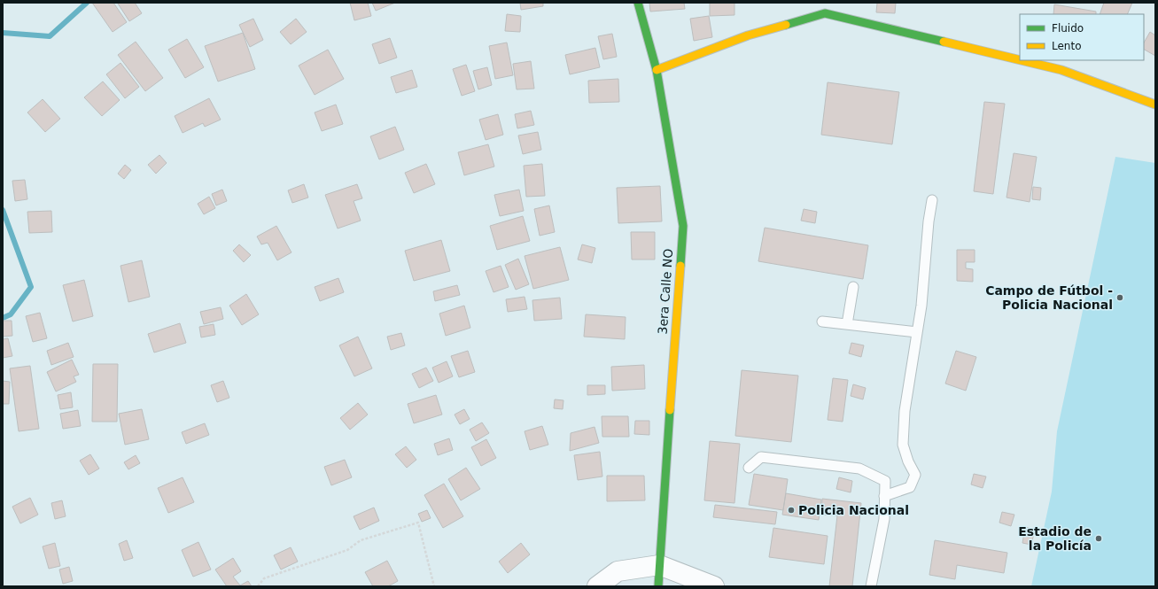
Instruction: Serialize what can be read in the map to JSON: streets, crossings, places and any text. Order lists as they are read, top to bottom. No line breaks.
{"streets":{"street":["3era Calle NO"]},"places":["Campo de Fútbol - Policia Nacional","Policia Nacional","Estadio de la Policía"],"legend":["Fluido","Lento"]}
